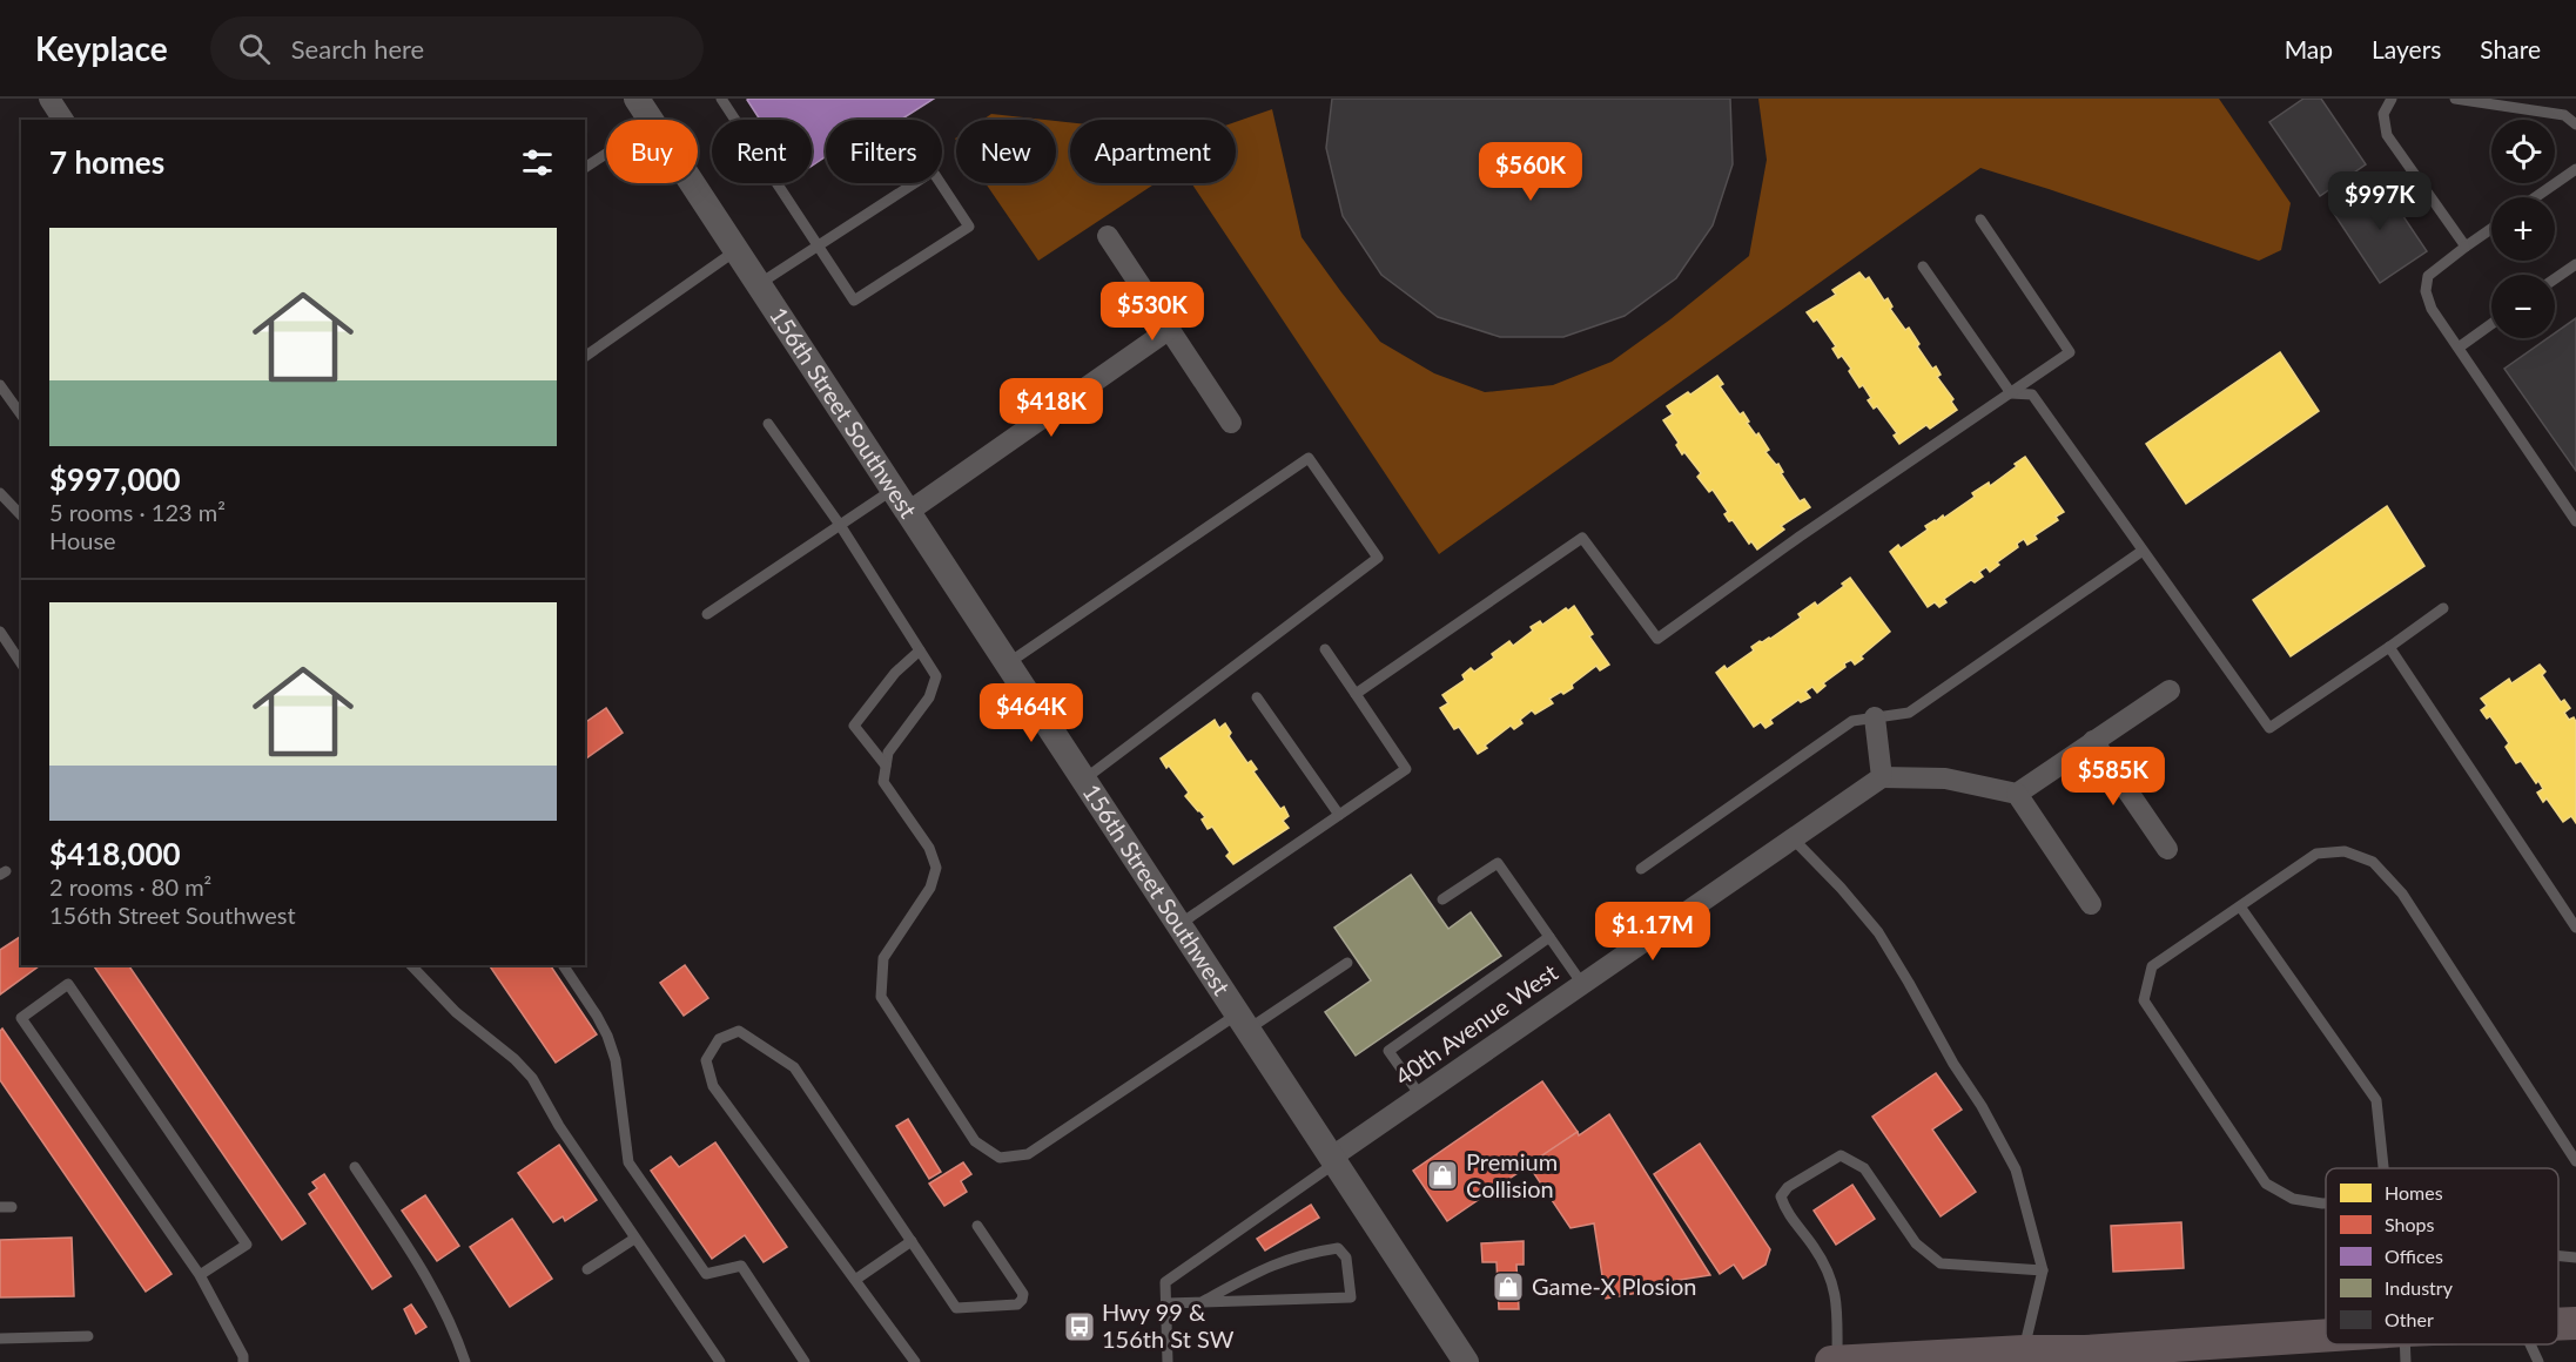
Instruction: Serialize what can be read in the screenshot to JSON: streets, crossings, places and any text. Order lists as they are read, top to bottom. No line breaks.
{"streets":{"street":["156th Street Southwest","40th Avenue West"]},"crossings":[["156th Street Southwest","40th Avenue West"]],"places":{"shop":["Premium Collision","Game-X Plosion"],"bus stop":["Hwy 99 & 156th St SW"]},"legend":["Homes","Shops","Offices","Industry","Other"],"page":{"header":"Keyplace","search":"Search here","nav":["Map","Layers","Share"],"map_buttons":["+","−"],"chip":["Buy","Rent","Filters","New","Apartment"],"heading":"7 homes","price":["$560K","$997K","$530K","$418K","$464K","$585K","$1.17M"],"list":[{"name":"$997,000","note":"5 rooms · 123 m² · House"},{"name":"$418,000","note":"2 rooms · 80 m² · 156th Street Southwest"}]}}
